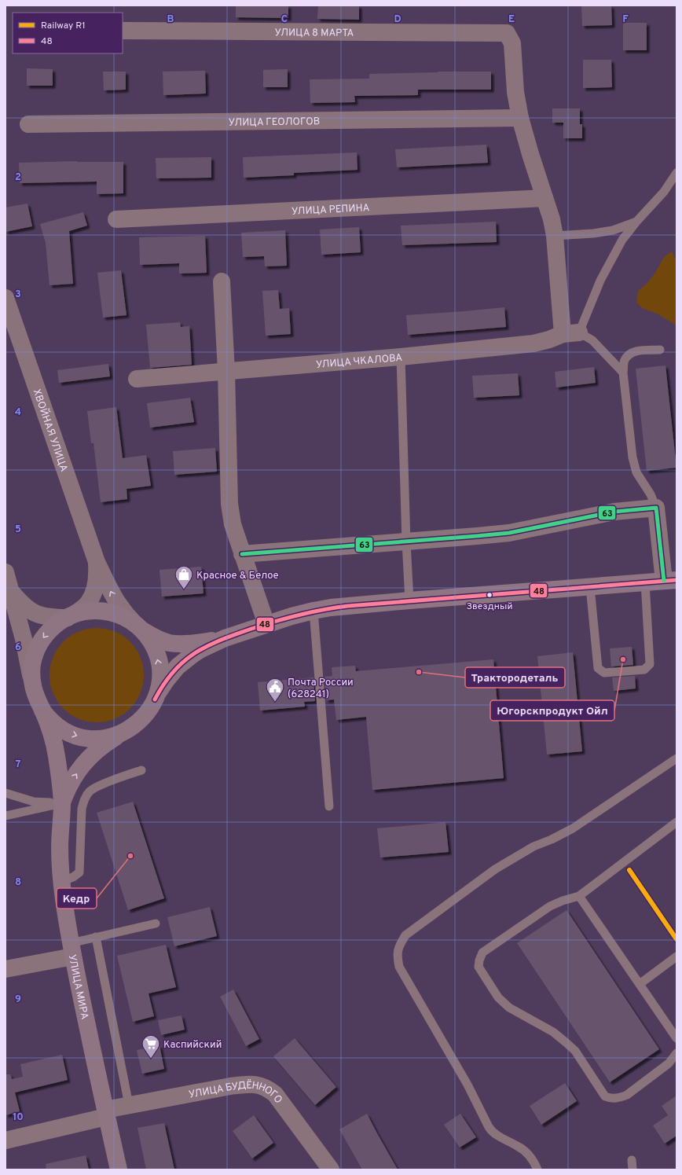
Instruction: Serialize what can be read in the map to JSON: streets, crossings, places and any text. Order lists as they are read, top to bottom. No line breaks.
{"streets":{"main road":["УЛИЦА МИРА"],"street":["УЛИЦА 8 МАРТА","УЛИЦА ГЕОЛОГОВ","УЛИЦА РЕПИНА","УЛИЦА ЧКАЛОВА","ХВОЙНАЯ УЛИЦА","УЛИЦА БУДЁННОГО"]},"crossings":[["УЛИЦА 8 МАРТА","УЛИЦА ГЕОЛОГОВ"],["УЛИЦА МИРА","УЛИЦА БУДЁННОГО"]],"places":{"shop":["Красное & Белое"],"other":["Звездный","Югорскпродукт Ойл","Трактородеталь","Кедр"],"public building":["Почта России (628241)"],"supermarket":["Каспийский"]},"lines":["transit line 63","transit line 48","rail line R1"],"legend":["Railway R1","48"],"grid":{"columns":["B","C","D","E","F"],"rows":["2","3","4","5","6","7","8","9","10"]}}
